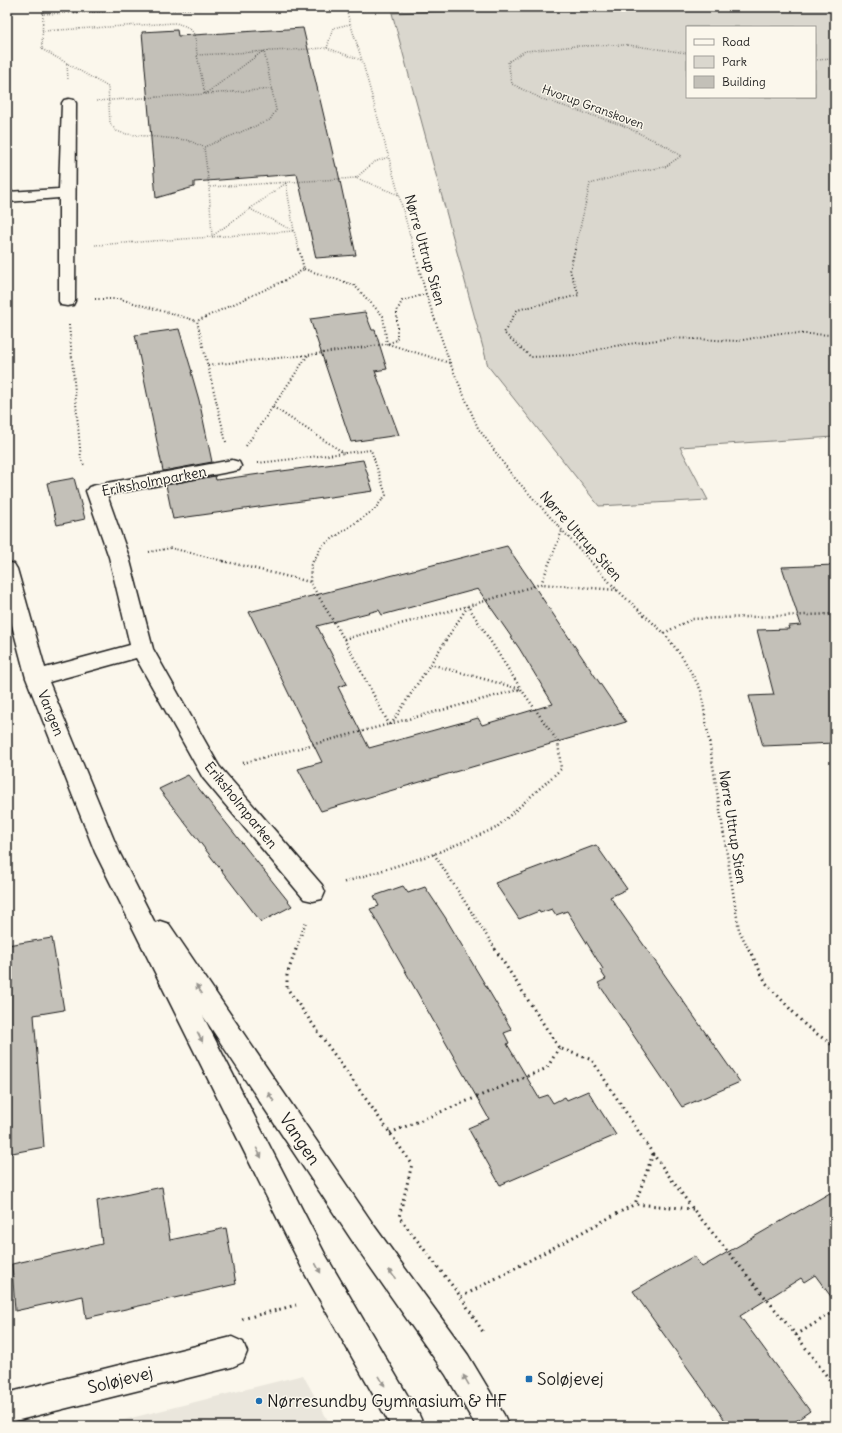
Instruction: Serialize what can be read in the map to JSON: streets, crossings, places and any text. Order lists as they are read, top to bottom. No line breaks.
{"streets":{"street":["Eriksholmparken","Vangen","Soløjevej"],"path":["Hvorup Granskoven","Nørre Uttrup Stien"]},"places":{"transit":["Soløjevej"],"other":["Nørresundby Gymnasium & HF"]},"legend":["Road","Park","Building"]}
